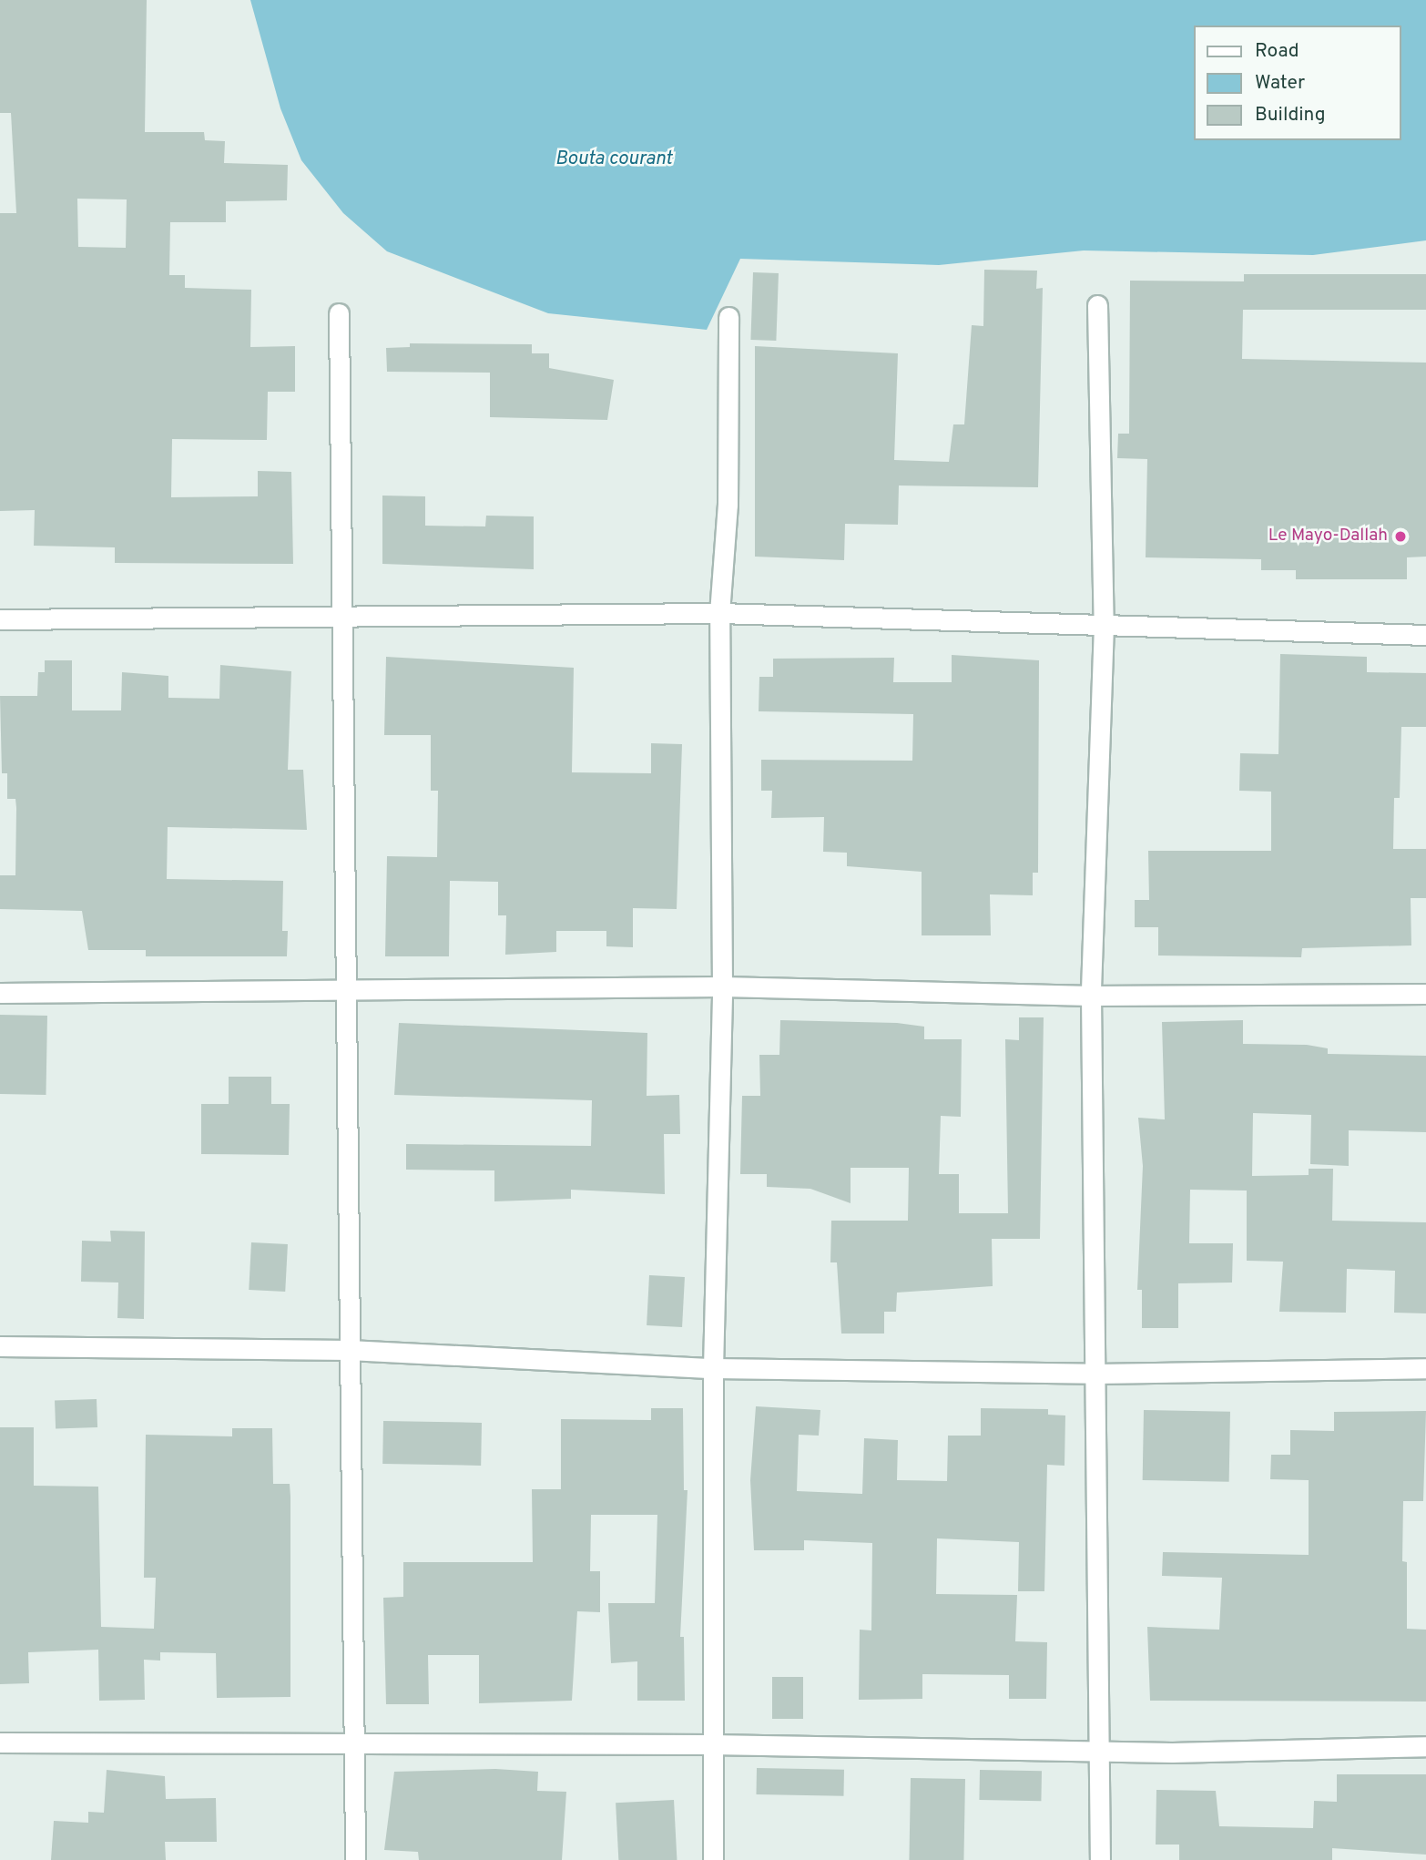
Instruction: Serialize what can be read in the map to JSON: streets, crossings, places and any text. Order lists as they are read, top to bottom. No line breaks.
{"water":["Bouta courant"],"places":["Le Mayo-Dallah"],"legend":["Road","Water","Building"]}
